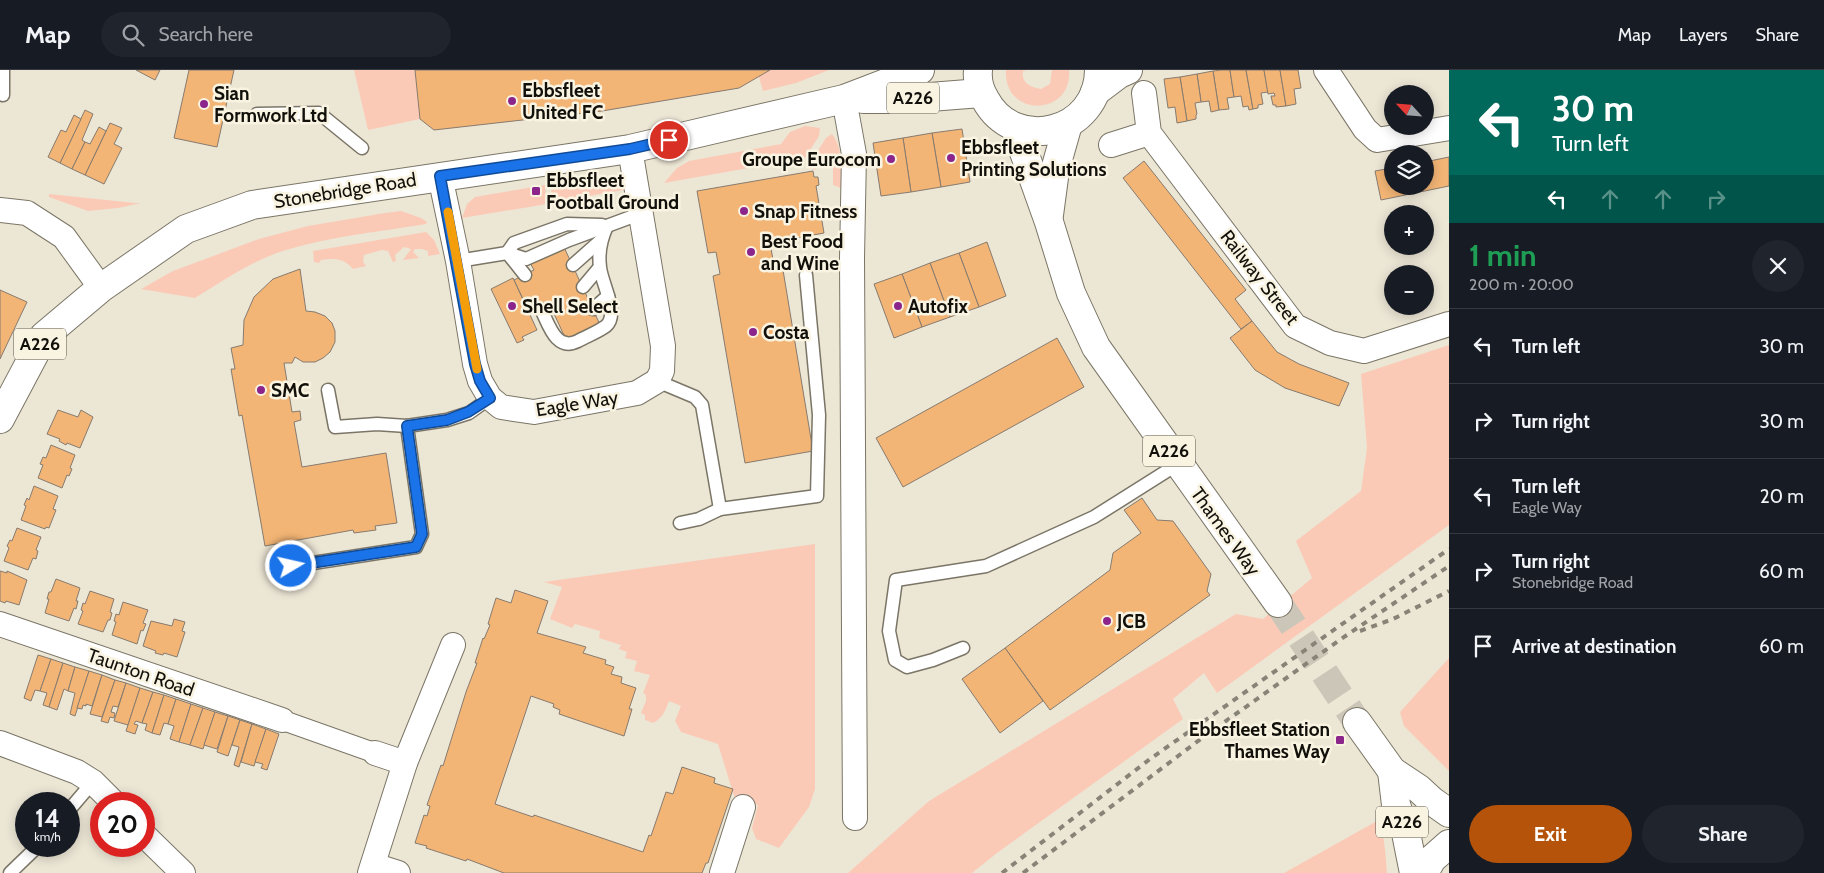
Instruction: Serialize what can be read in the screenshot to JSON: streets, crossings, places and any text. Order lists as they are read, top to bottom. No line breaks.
{"streets":{"main road":["A226","Stonebridge Road","Thames Way"],"street":["Railway Street","Eagle Way","Taunton Road"]},"crossings":[["A226","Stonebridge Road"],["A226","Thames Way"]],"places":{"other":["Ebbsfleet United FC","Sian Formwork Ltd","Ebbsfleet Printing Solutions","Groupe Eurocom","Snap Fitness","Best Food and Wine","Shell Select","Autofix","Costa","SMC","JCB"],"transit":["Ebbsfleet Football Ground","Ebbsfleet Station Thames Way"]},"north":"top left","page":{"header":"Map","search":"Search here","nav":["Map","Layers","Share"],"turn":["30 m","Turn left"],"map_buttons":["+","−"],"heading":["1 min","200 m · 20:00"],"list":[{"name":"Turn left","value":"30 m"},{"name":"Turn right","value":"30 m"},{"name":"Turn left","note":"Eagle Way","value":"20 m"},{"name":"Turn right","note":"Stonebridge Road","value":"60 m"},{"name":"Arrive at destination","value":"60 m"}],"speed":"14 km/h","limit":"20","buttons":["Exit","Share"]}}
